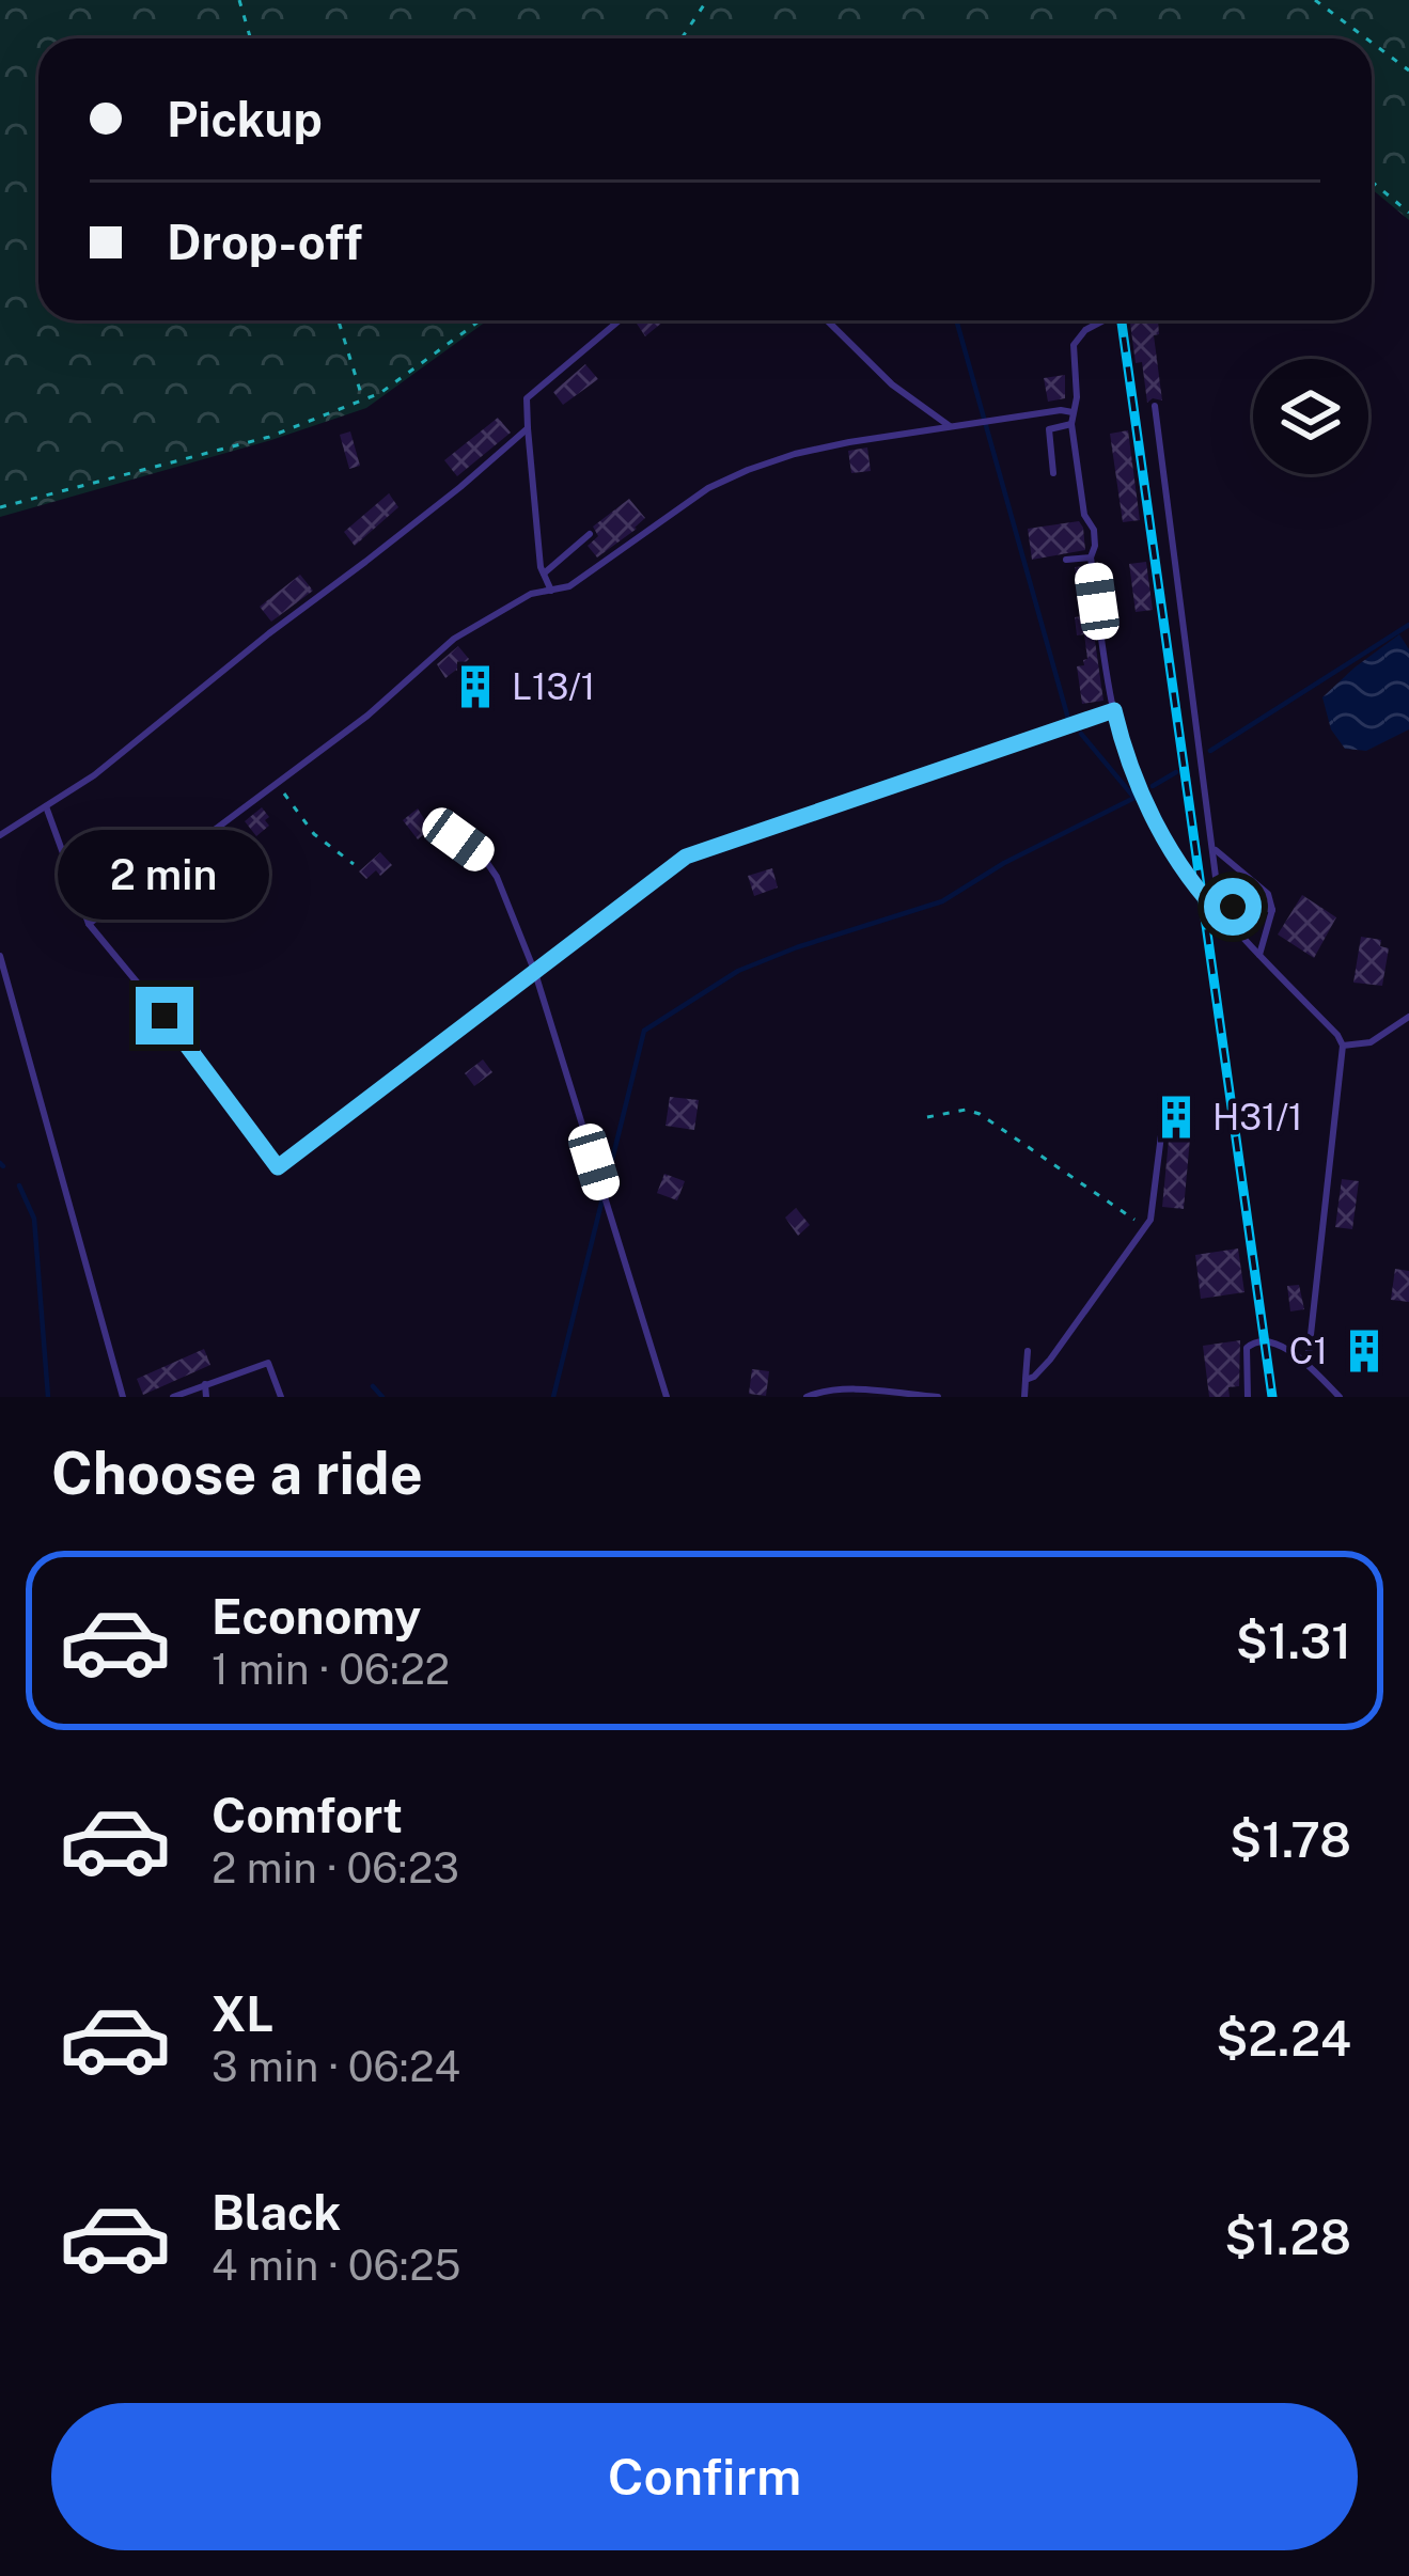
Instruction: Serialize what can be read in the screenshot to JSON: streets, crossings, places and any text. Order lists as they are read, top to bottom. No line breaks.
{"places":{"building":["L13/1","H31/1","C1"]},"page":{"banner":["Pickup","Drop-off"],"bubble":"2 min","heading":"Choose a ride","list":[{"name":"Economy","note":"1 min · 06:22","value":"$1.31"},{"name":"Comfort","note":"2 min · 06:23","value":"$1.78"},{"name":"XL","note":"3 min · 06:24","value":"$2.24"},{"name":"Black","note":"4 min · 06:25","value":"$1.28"}],"buttons":"Confirm"}}
